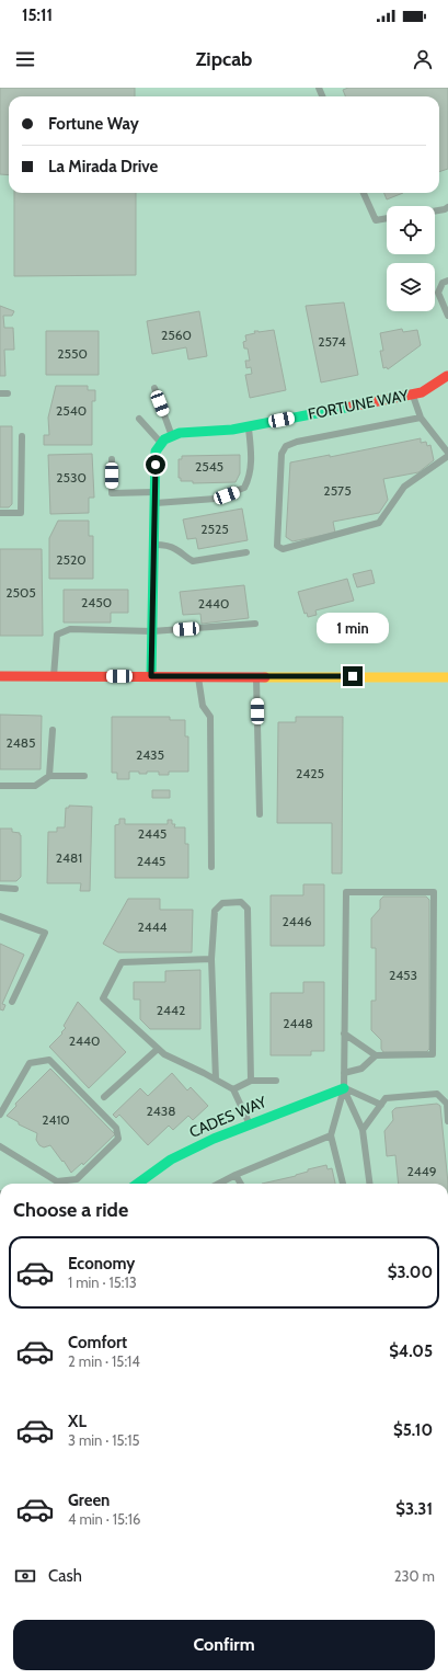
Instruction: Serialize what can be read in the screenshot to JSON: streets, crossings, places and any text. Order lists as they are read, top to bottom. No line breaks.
{"streets":{"street":["FORTUNE WAY","CADES WAY"]},"house_numbers":["2560","2574","2550","2540","2545","2530","2575","2525","2520","2505","2450","2440","2485","2435","2425","2445","2481","2445","2446","2444","2453","2442","2448","2440","2438","2410","2449"],"page":{"status":"15:11","header":"Zipcab","banner":["Fortune Way","La Mirada Drive"],"bubble":"1 min","heading":"Choose a ride","list":[{"name":"Economy","note":"1 min · 15:13","value":"$3.00"},{"name":"Comfort","note":"2 min · 15:14","value":"$4.05"},{"name":"XL","note":"3 min · 15:15","value":"$5.10"},{"name":"Green","note":"4 min · 15:16","value":"$3.31"}],"pay":["Cash","230 m"],"buttons":"Confirm"}}
